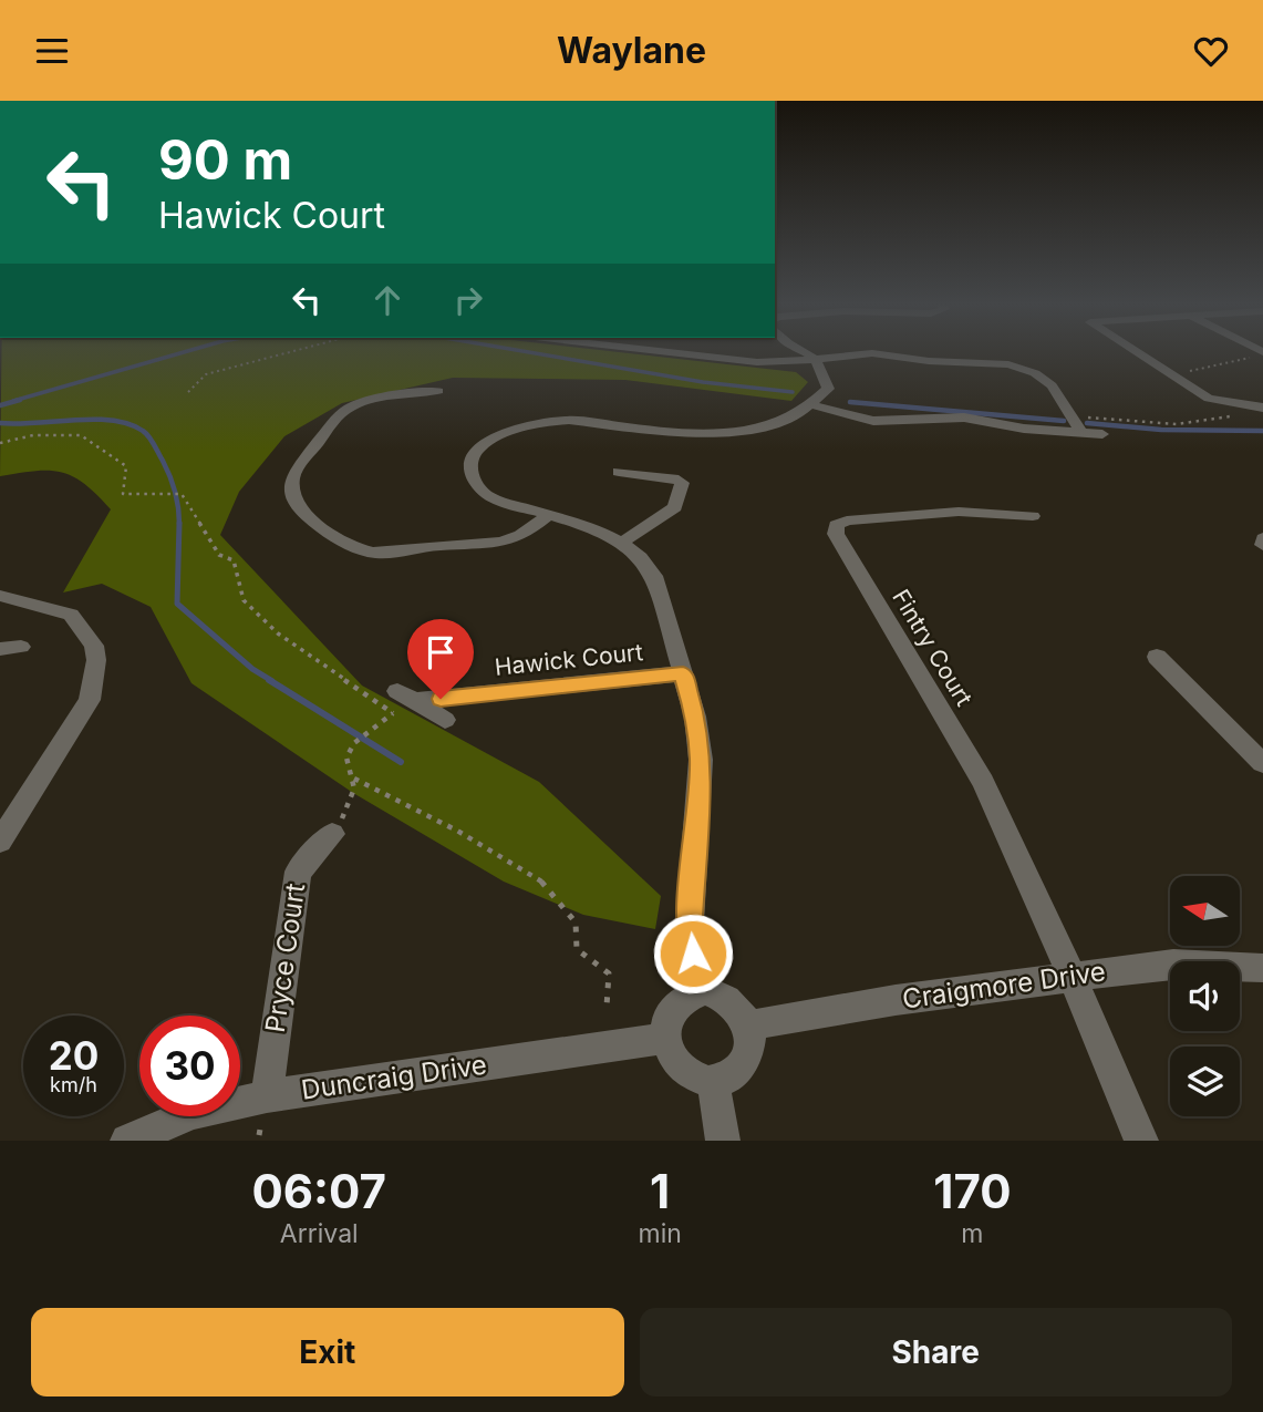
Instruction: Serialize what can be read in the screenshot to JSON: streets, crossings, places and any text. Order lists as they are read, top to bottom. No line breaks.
{"streets":{"street":["Fintry Court","Hawick Court","Pryce Court","Craigmore Drive","Duncraig Drive"]},"crossings":[["Fintry Court","Craigmore Drive"],["Pryce Court","Duncraig Drive"],["Craigmore Drive","Duncraig Drive"]],"north":"left","page":{"header":"Waylane","turn":["90 m","Hawick Court"],"speed":"20 km/h","limit":"30","eta":["06:07","Arrival","1","min","170","m"],"buttons":["Exit","Share"]}}
